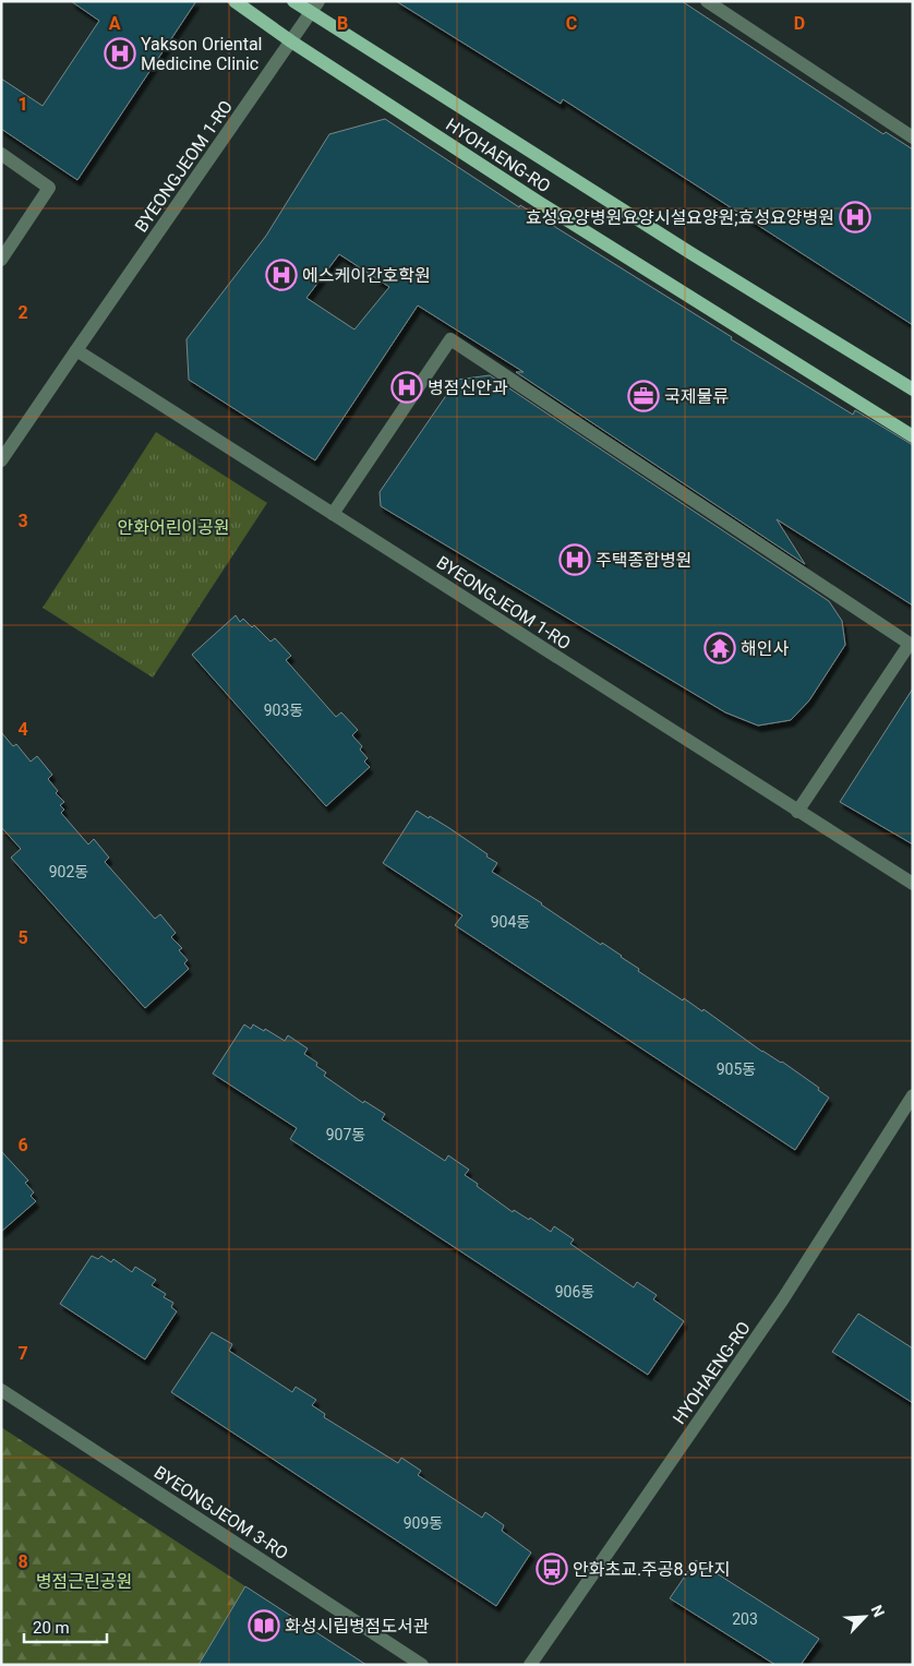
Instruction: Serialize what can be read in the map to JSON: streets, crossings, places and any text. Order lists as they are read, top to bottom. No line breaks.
{"streets":{"main road":["HYOHAENG-RO"],"street":["BYEONGJEOM 1-RO","BYEONGJEOM 3-RO"]},"crossings":[["HYOHAENG-RO","BYEONGJEOM 1-RO"]],"parks":["안화어린이공원","병점근린공원"],"places":{"hospital":["Yakson Oriental Medicine Clinic","효성요양병원요양시설요양원;효성요양병원","에스케이간호학원","병점신안과","주택종합병원"],"office":["국제물류"],"temple":["해인사"],"bus stop":["안화초교.주공8.9단지"],"library":["화성시립병점도서관"]},"house_numbers":["903동","902동","904동","905동","907동","906동","909동","203"],"scale_bar":"20 m","north":"top right","grid":{"columns":["A","B","C","D"],"rows":["1","2","3","4","5","6","7","8"]}}
